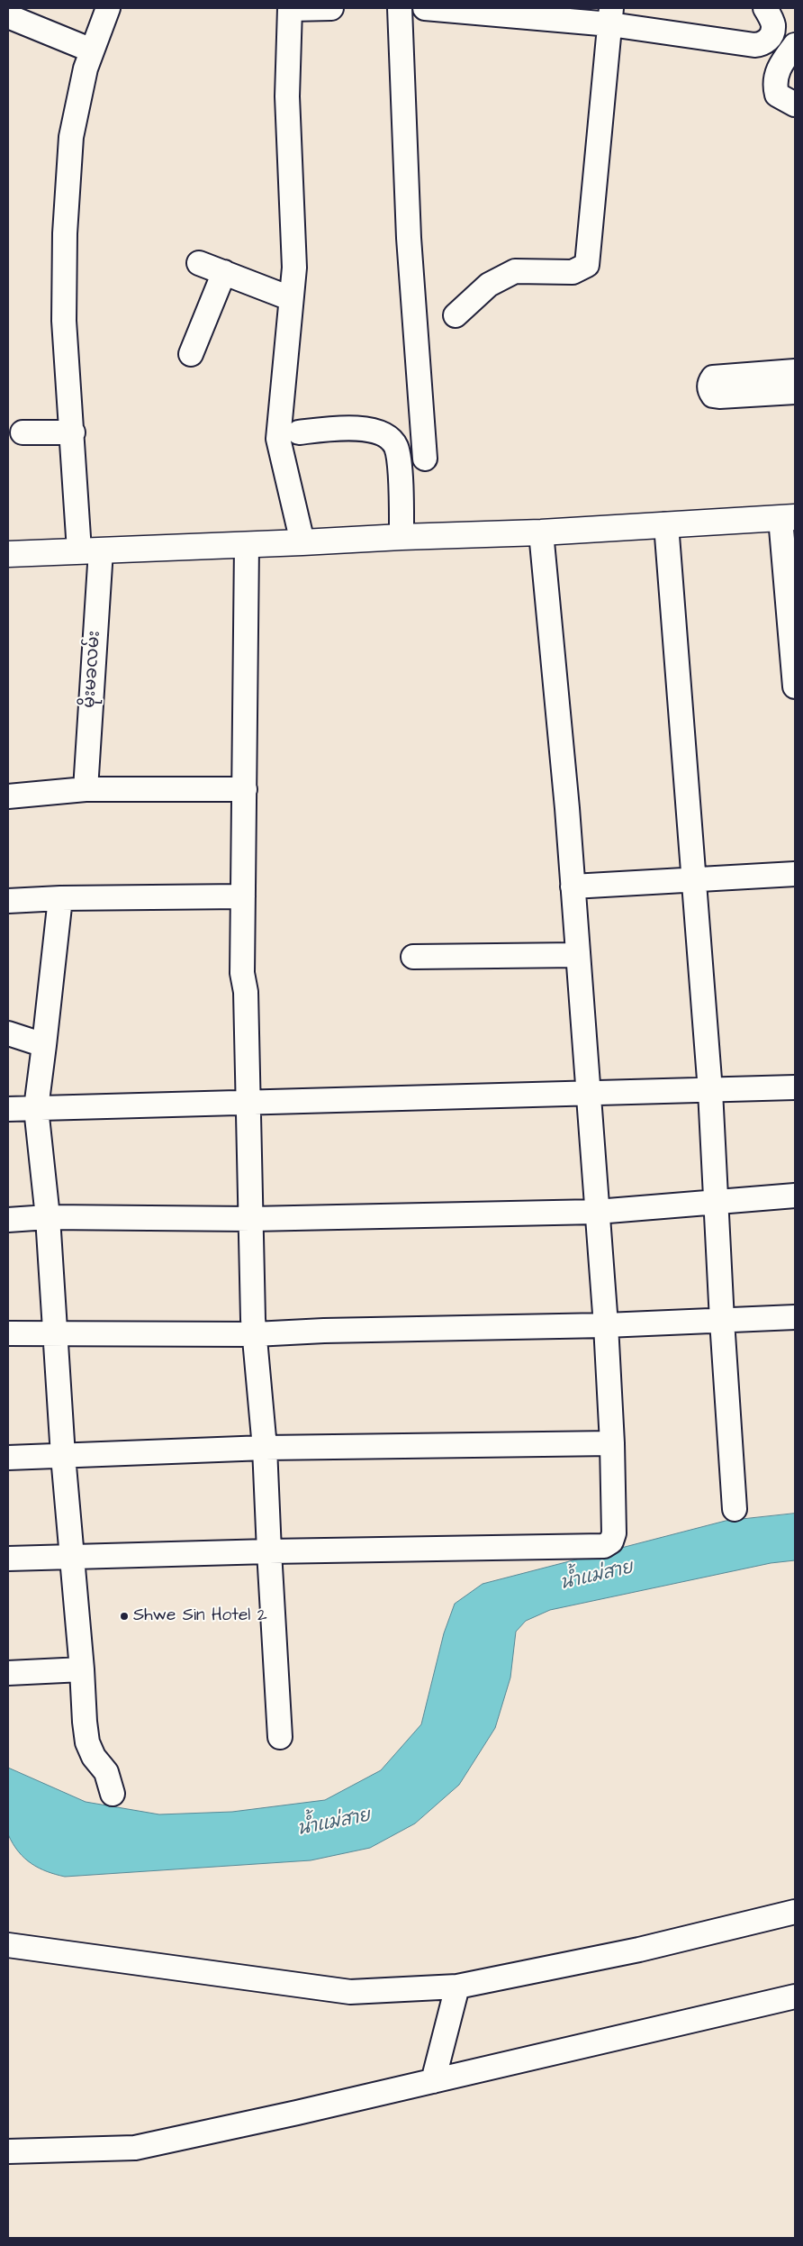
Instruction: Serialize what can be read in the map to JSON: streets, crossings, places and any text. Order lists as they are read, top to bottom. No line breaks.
{"streets":{"street":["မိုးမခလမ်း"]},"water":["น้ำแม่สาย"],"places":["Shwe Sin Hotel 2"]}
